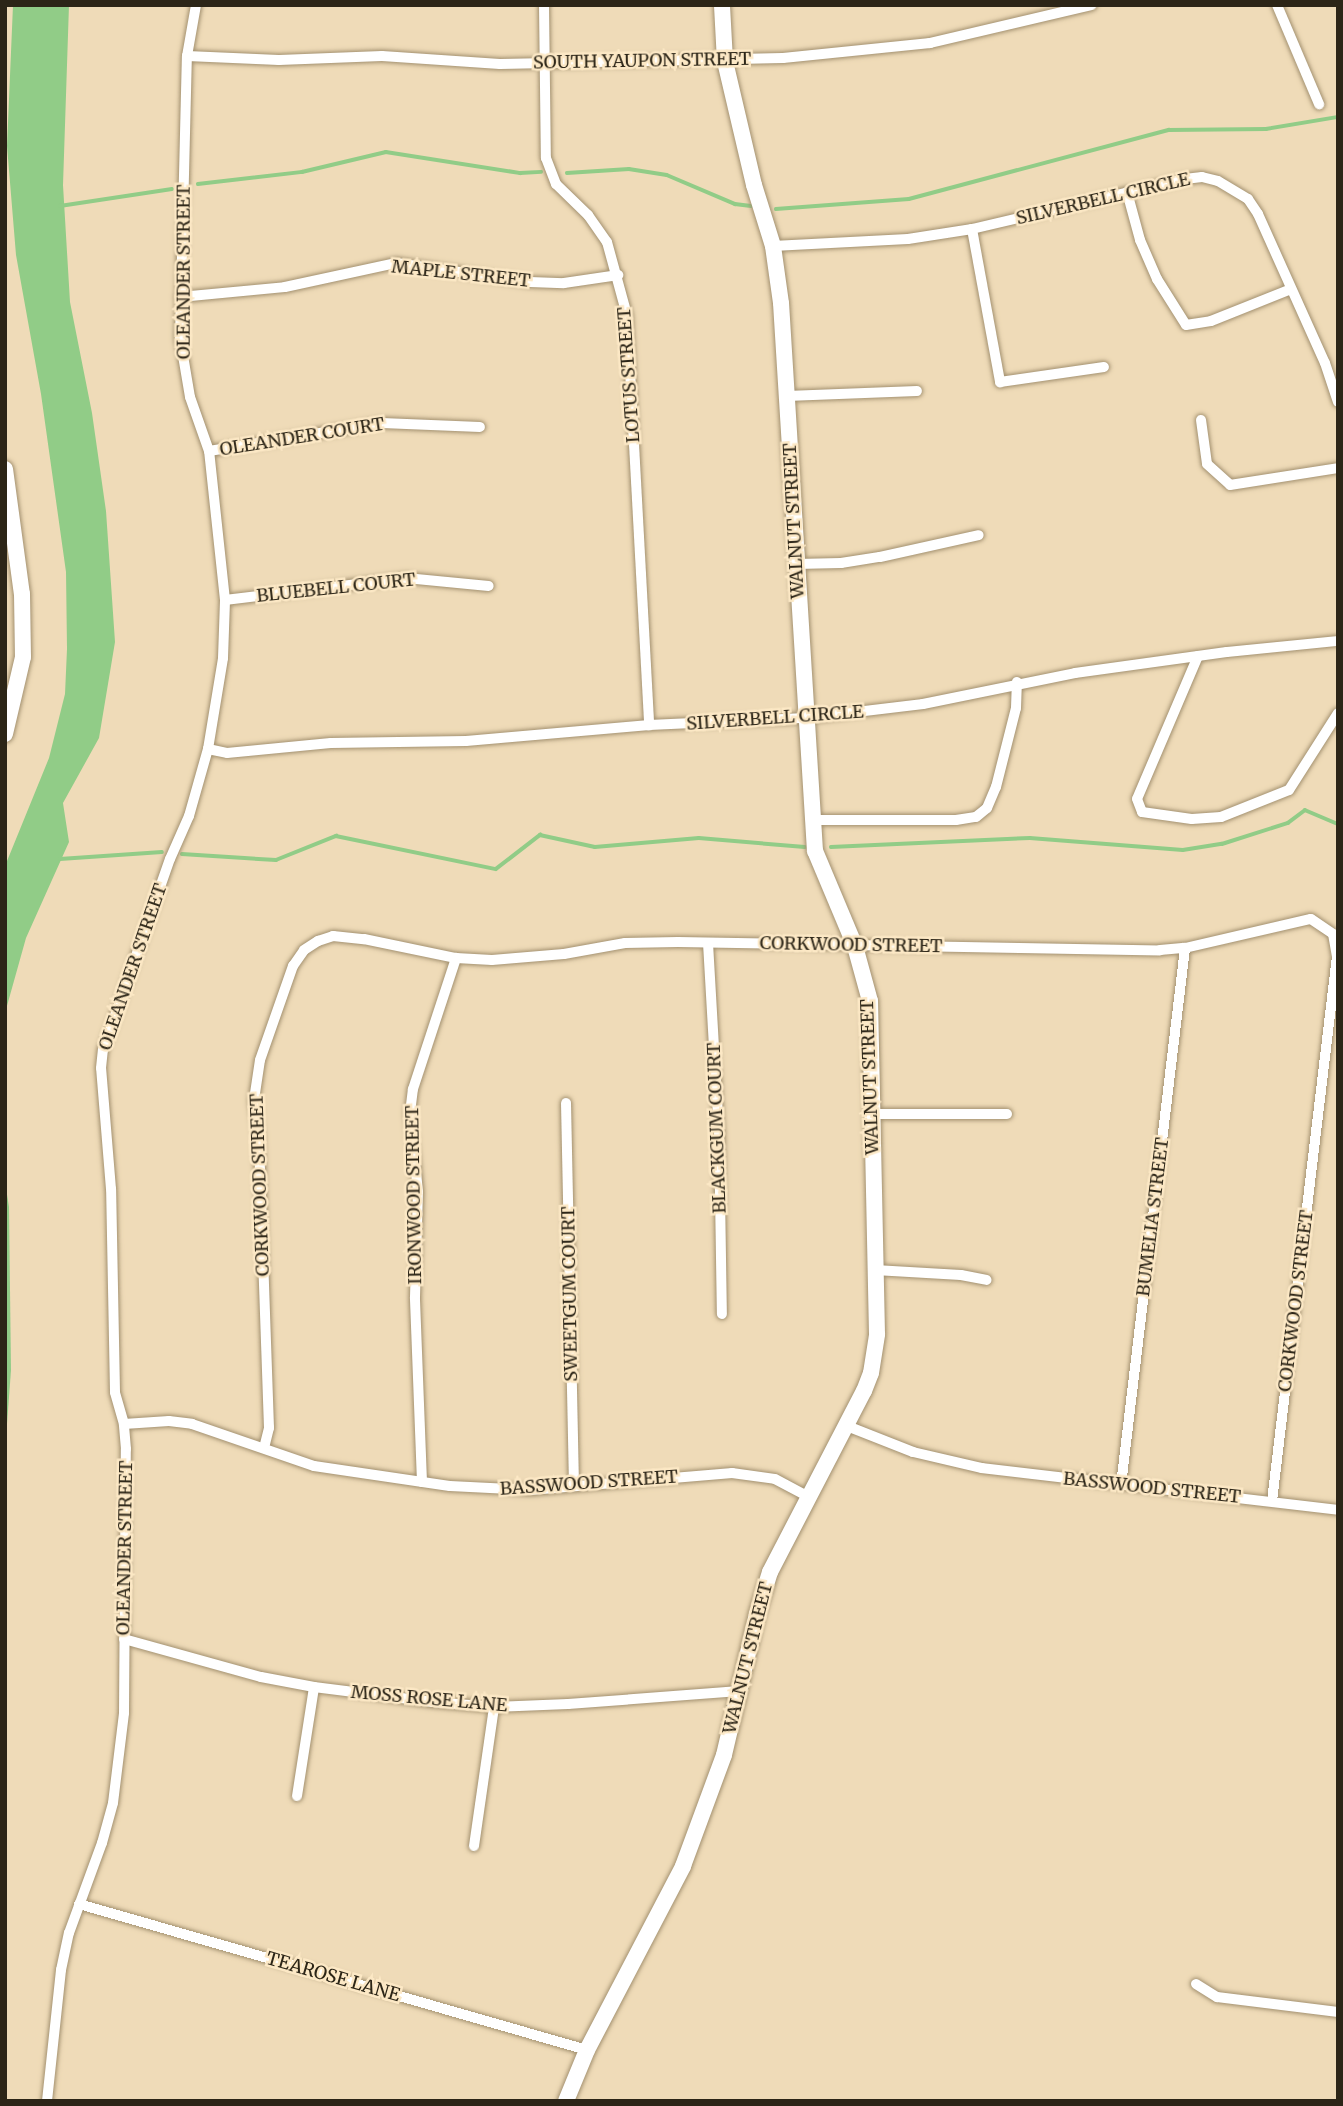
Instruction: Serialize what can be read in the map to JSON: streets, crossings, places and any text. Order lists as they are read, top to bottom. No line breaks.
{"streets":{"street":["SOUTH YAUPON STREET","SILVERBELL CIRCLE","OLEANDER STREET","MAPLE STREET","LOTUS STREET","OLEANDER COURT","WALNUT STREET","BLUEBELL COURT","CORKWOOD STREET","BLACKGUM COURT","IRONWOOD STREET","BUMELIA STREET","SWEETGUM COURT","BASSWOOD STREET","MOSS ROSE LANE","TEAROSE LANE"]},"crossings":[["SOUTH YAUPON STREET","OLEANDER STREET"],["SOUTH YAUPON STREET","LOTUS STREET"],["SOUTH YAUPON STREET","WALNUT STREET"],["SILVERBELL CIRCLE","OLEANDER STREET"],["SILVERBELL CIRCLE","LOTUS STREET"],["SILVERBELL CIRCLE","WALNUT STREET"],["OLEANDER STREET","MAPLE STREET"],["OLEANDER STREET","OLEANDER COURT"],["OLEANDER STREET","BLUEBELL COURT"],["OLEANDER STREET","BASSWOOD STREET"],["OLEANDER STREET","MOSS ROSE LANE"],["OLEANDER STREET","TEAROSE LANE"],["MAPLE STREET","LOTUS STREET"],["WALNUT STREET","CORKWOOD STREET"],["WALNUT STREET","BASSWOOD STREET"],["WALNUT STREET","MOSS ROSE LANE"],["WALNUT STREET","TEAROSE LANE"],["CORKWOOD STREET","BLACKGUM COURT"],["CORKWOOD STREET","IRONWOOD STREET"],["CORKWOOD STREET","BUMELIA STREET"],["CORKWOOD STREET","BASSWOOD STREET"],["IRONWOOD STREET","BASSWOOD STREET"],["BUMELIA STREET","BASSWOOD STREET"],["SWEETGUM COURT","BASSWOOD STREET"]]}
